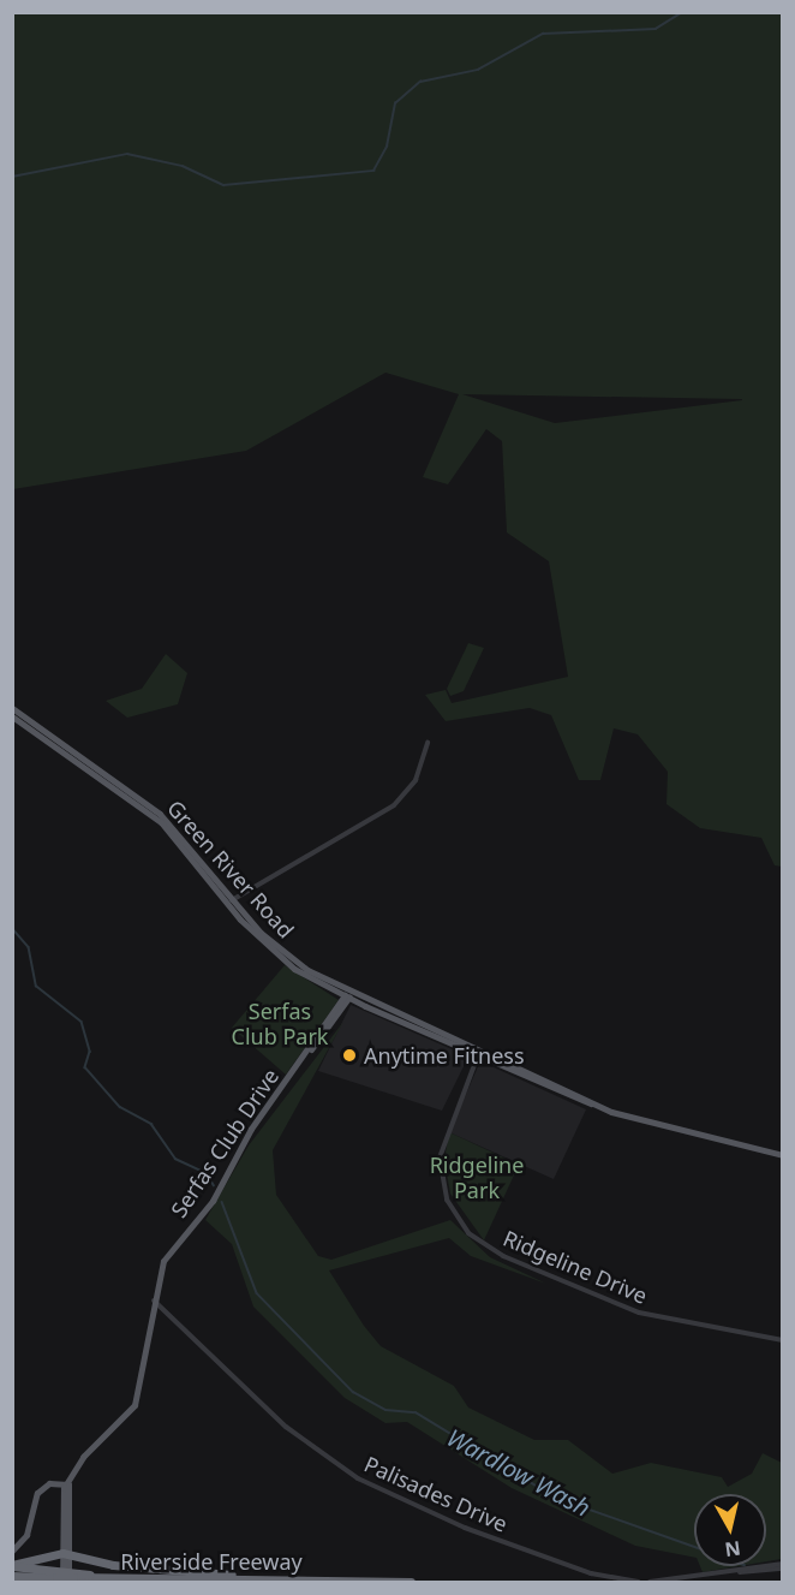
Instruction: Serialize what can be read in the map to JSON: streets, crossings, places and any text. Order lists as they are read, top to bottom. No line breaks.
{"streets":{"highway":["Riverside Freeway"],"main road":["Green River Road","Serfas Club Drive"],"street":["Ridgeline Drive","Palisades Drive"]},"crossings":[["Green River Road","Serfas Club Drive"],["Green River Road","Ridgeline Drive"],["Serfas Club Drive","Palisades Drive"],["Serfas Club Drive","Riverside Freeway"]],"water":["Wardlow Wash"],"parks":["Serfas Club Park","Ridgeline Park"],"places":["Anytime Fitness"],"north":"bottom"}
